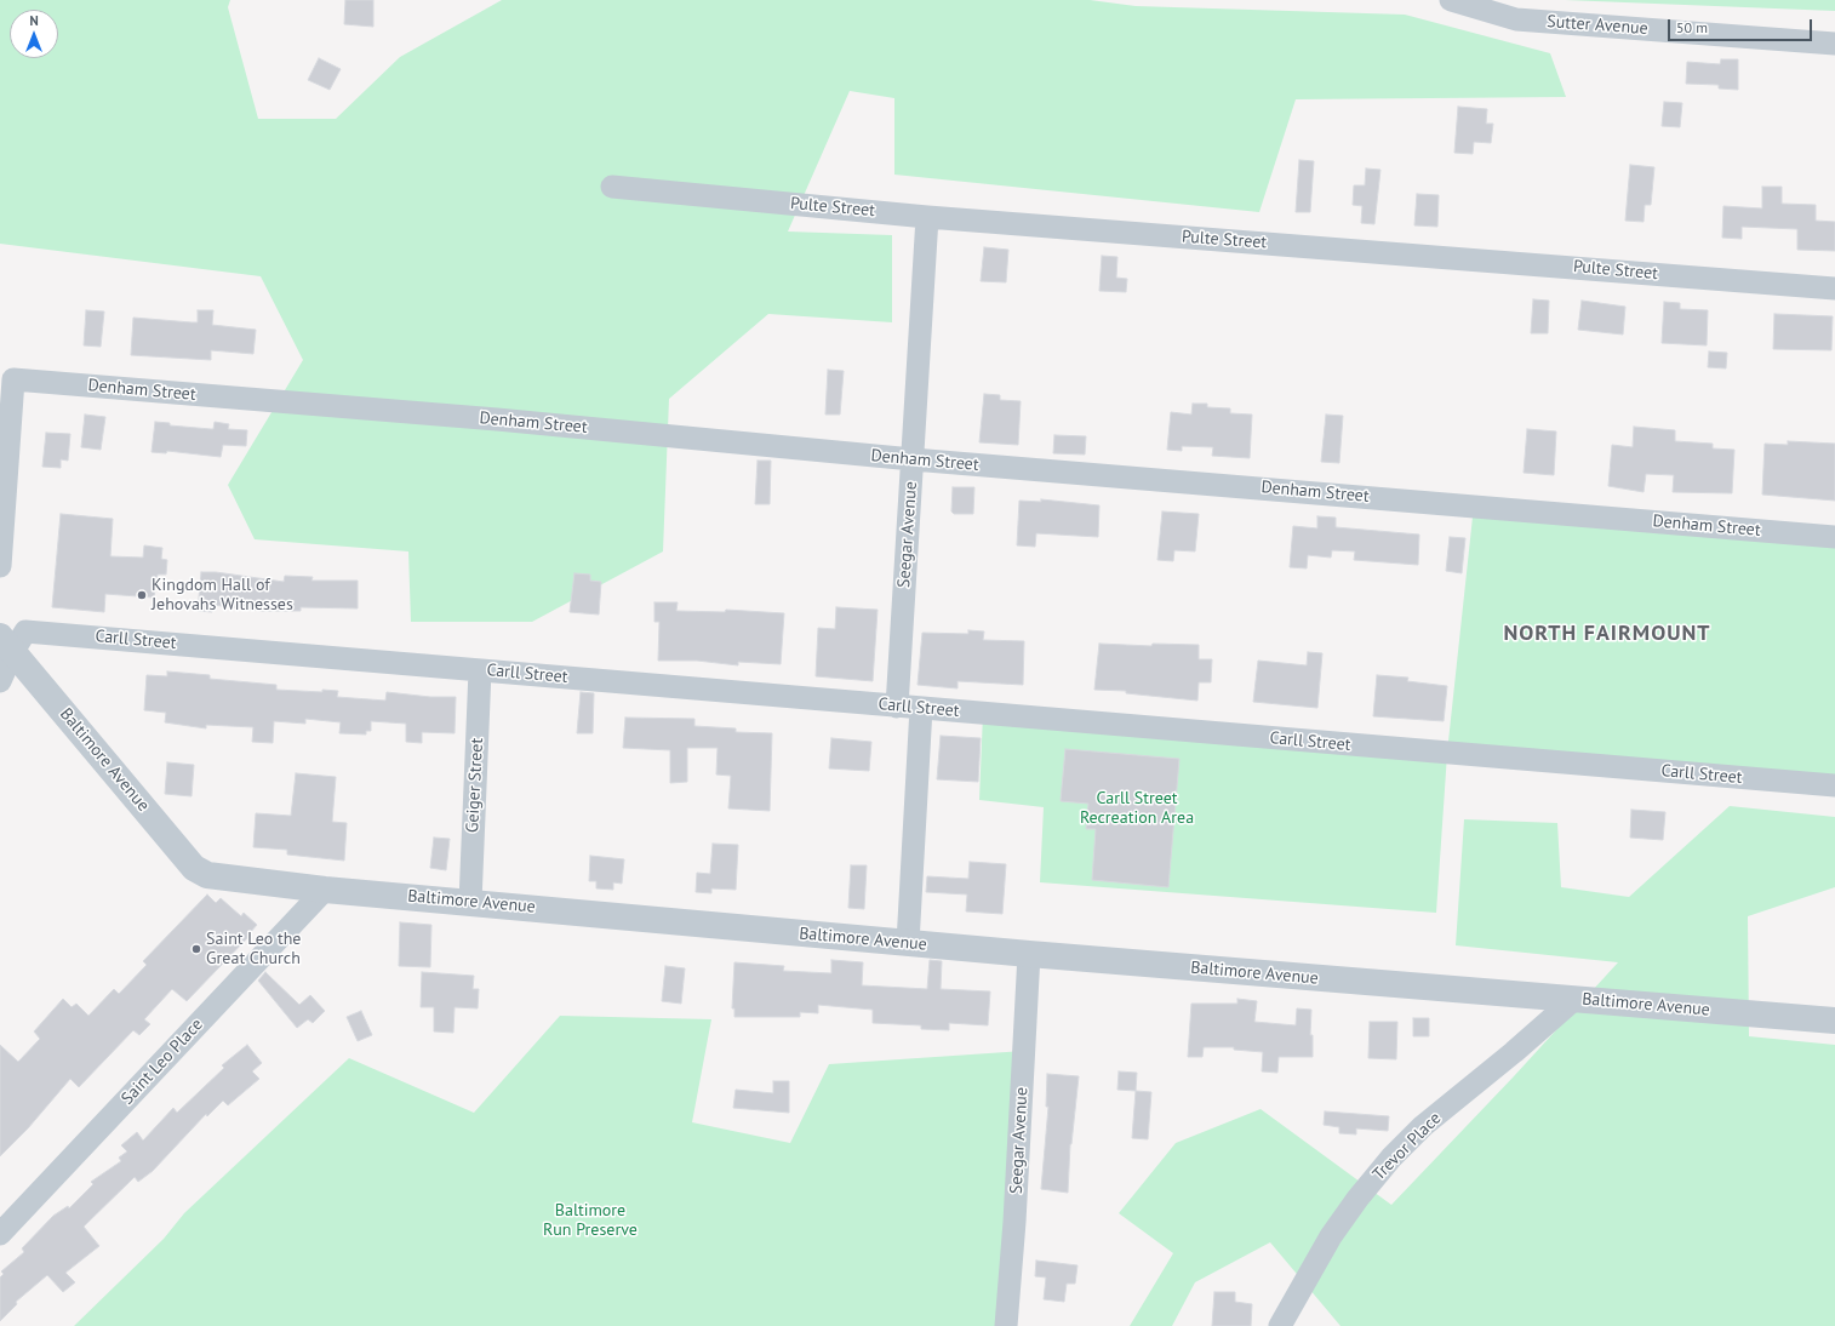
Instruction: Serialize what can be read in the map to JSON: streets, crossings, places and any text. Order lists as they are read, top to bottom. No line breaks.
{"streets":{"street":["Sutter Avenue","Pulte Street","Denham Street","Seegar Avenue","Carll Street","Baltimore Avenue","Geiger Street","Saint Leo Place","Trevor Place"]},"crossings":[["Pulte Street","Seegar Avenue"],["Denham Street","Seegar Avenue"],["Seegar Avenue","Carll Street"],["Seegar Avenue","Baltimore Avenue"],["Carll Street","Baltimore Avenue"],["Carll Street","Geiger Street"],["Baltimore Avenue","Geiger Street"],["Baltimore Avenue","Saint Leo Place"],["Baltimore Avenue","Trevor Place"]],"districts":["NORTH FAIRMOUNT"],"parks":["Carll Street Recreation Area","Baltimore Run Preserve"],"places":["Kingdom Hall of Jehovahs Witnesses","Saint Leo the Great Church"],"scale_bar":"50 m","north":"top"}
